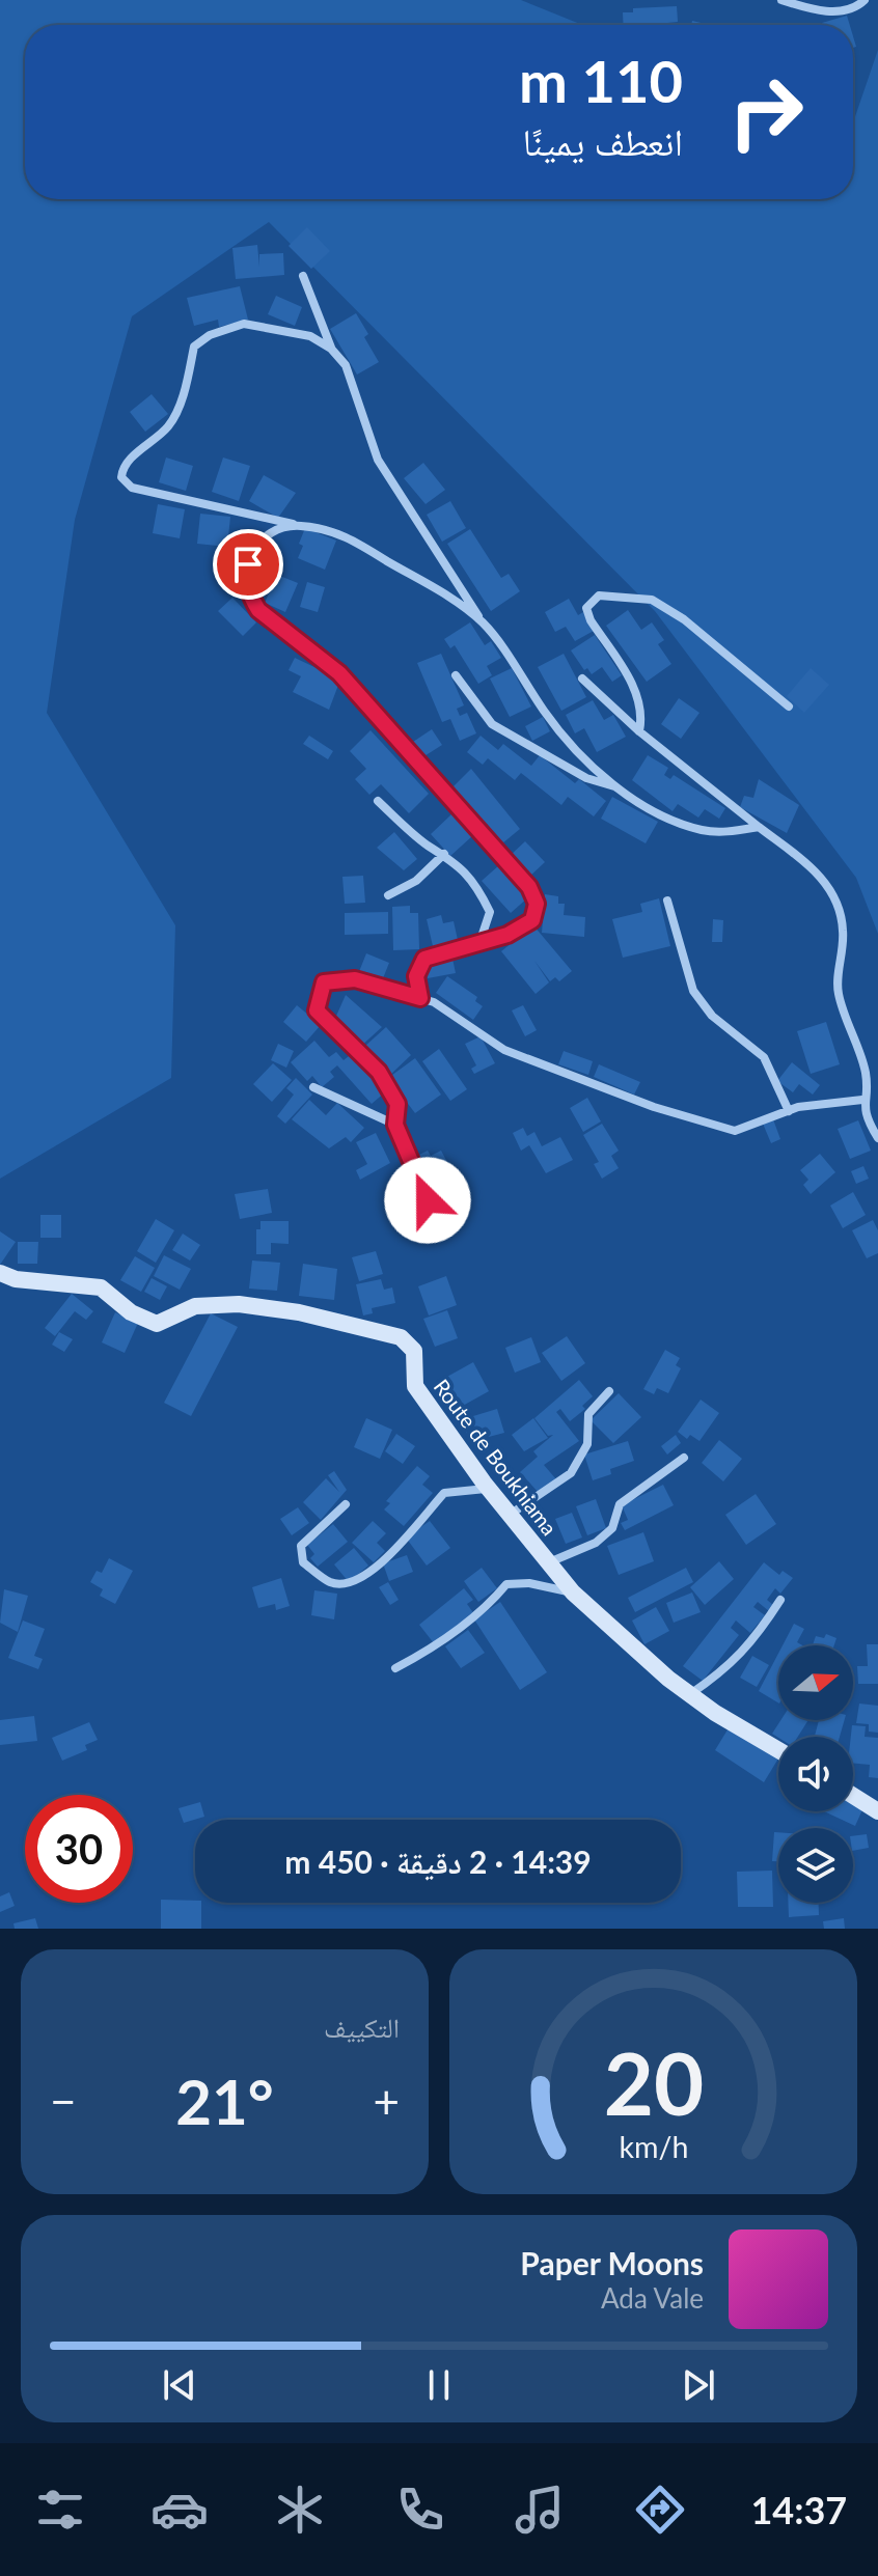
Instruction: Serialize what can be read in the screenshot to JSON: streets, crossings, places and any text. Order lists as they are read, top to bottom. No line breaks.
{"streets":{"street":["Route de Boukhiama"]},"north":"right","page":{"turn":["110 m","انعطف يمينًا"],"limit":"30","trip":"14:39 · 2 دقيقة · 450 m","tile":"التكييف","heat":["−","21°","+"],"song":["Paper Moons","Ada Vale"],"tabs":"14:37","gauge":["20","km/h"]}}
